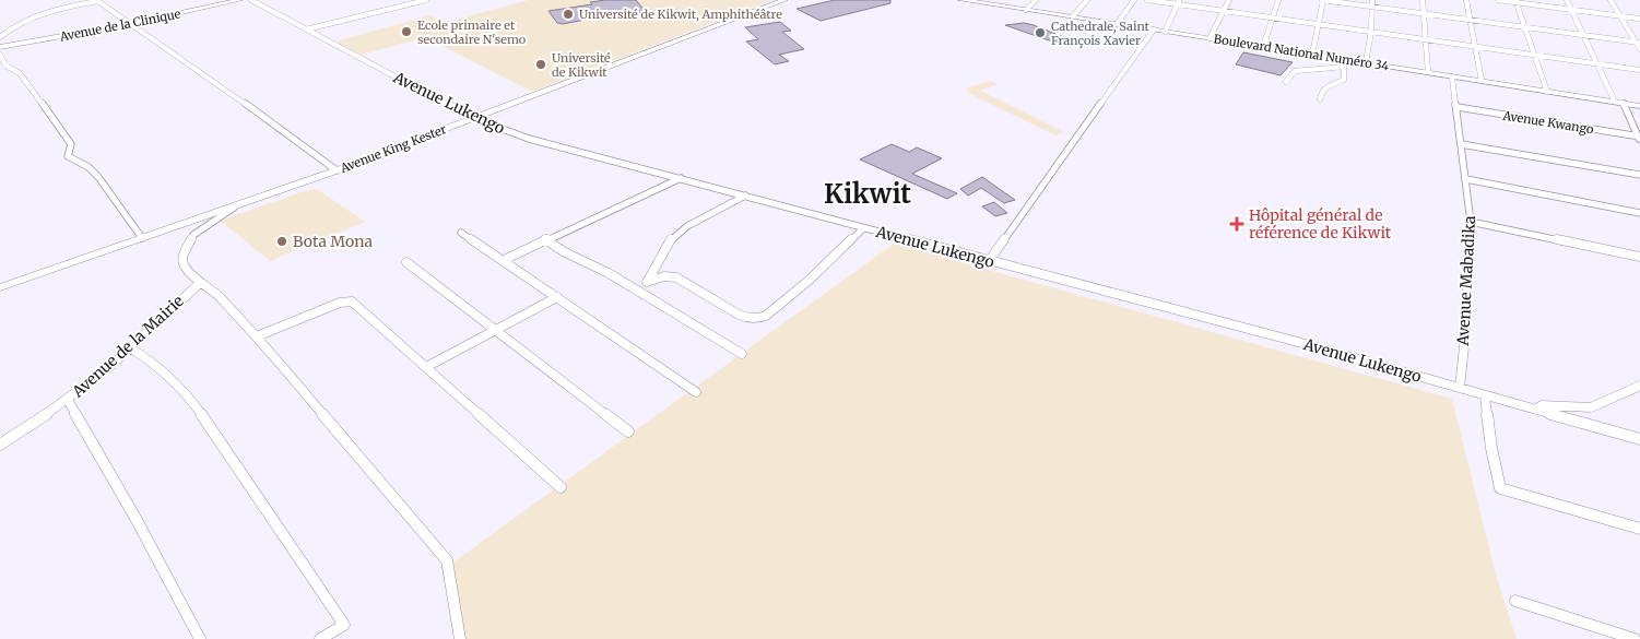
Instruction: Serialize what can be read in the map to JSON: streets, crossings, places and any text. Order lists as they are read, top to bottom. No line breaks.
{"streets":{"main road":["Boulevard National Numéro 34"],"street":["Avenue de la Clinique","Avenue Lukengo","Avenue Kwango","Avenue King Kester","Avenue Mabadika","Avenue de la Mairie"]},"crossings":[["Boulevard National Numéro 34","Avenue Mabadika"],["Avenue Lukengo","Avenue King Kester"],["Avenue Lukengo","Avenue Mabadika"],["Avenue Kwango","Avenue Mabadika"]],"districts":["Kikwit"],"places":{"other":["Université de Kikwit, Amphithéâtre","Ecole primaire et secondaire N'semo","Cathedrale, Saint François Xavier","Université de Kikwit","Bota Mona"],"health":["Hôpital général de référence de Kikwit"]}}
